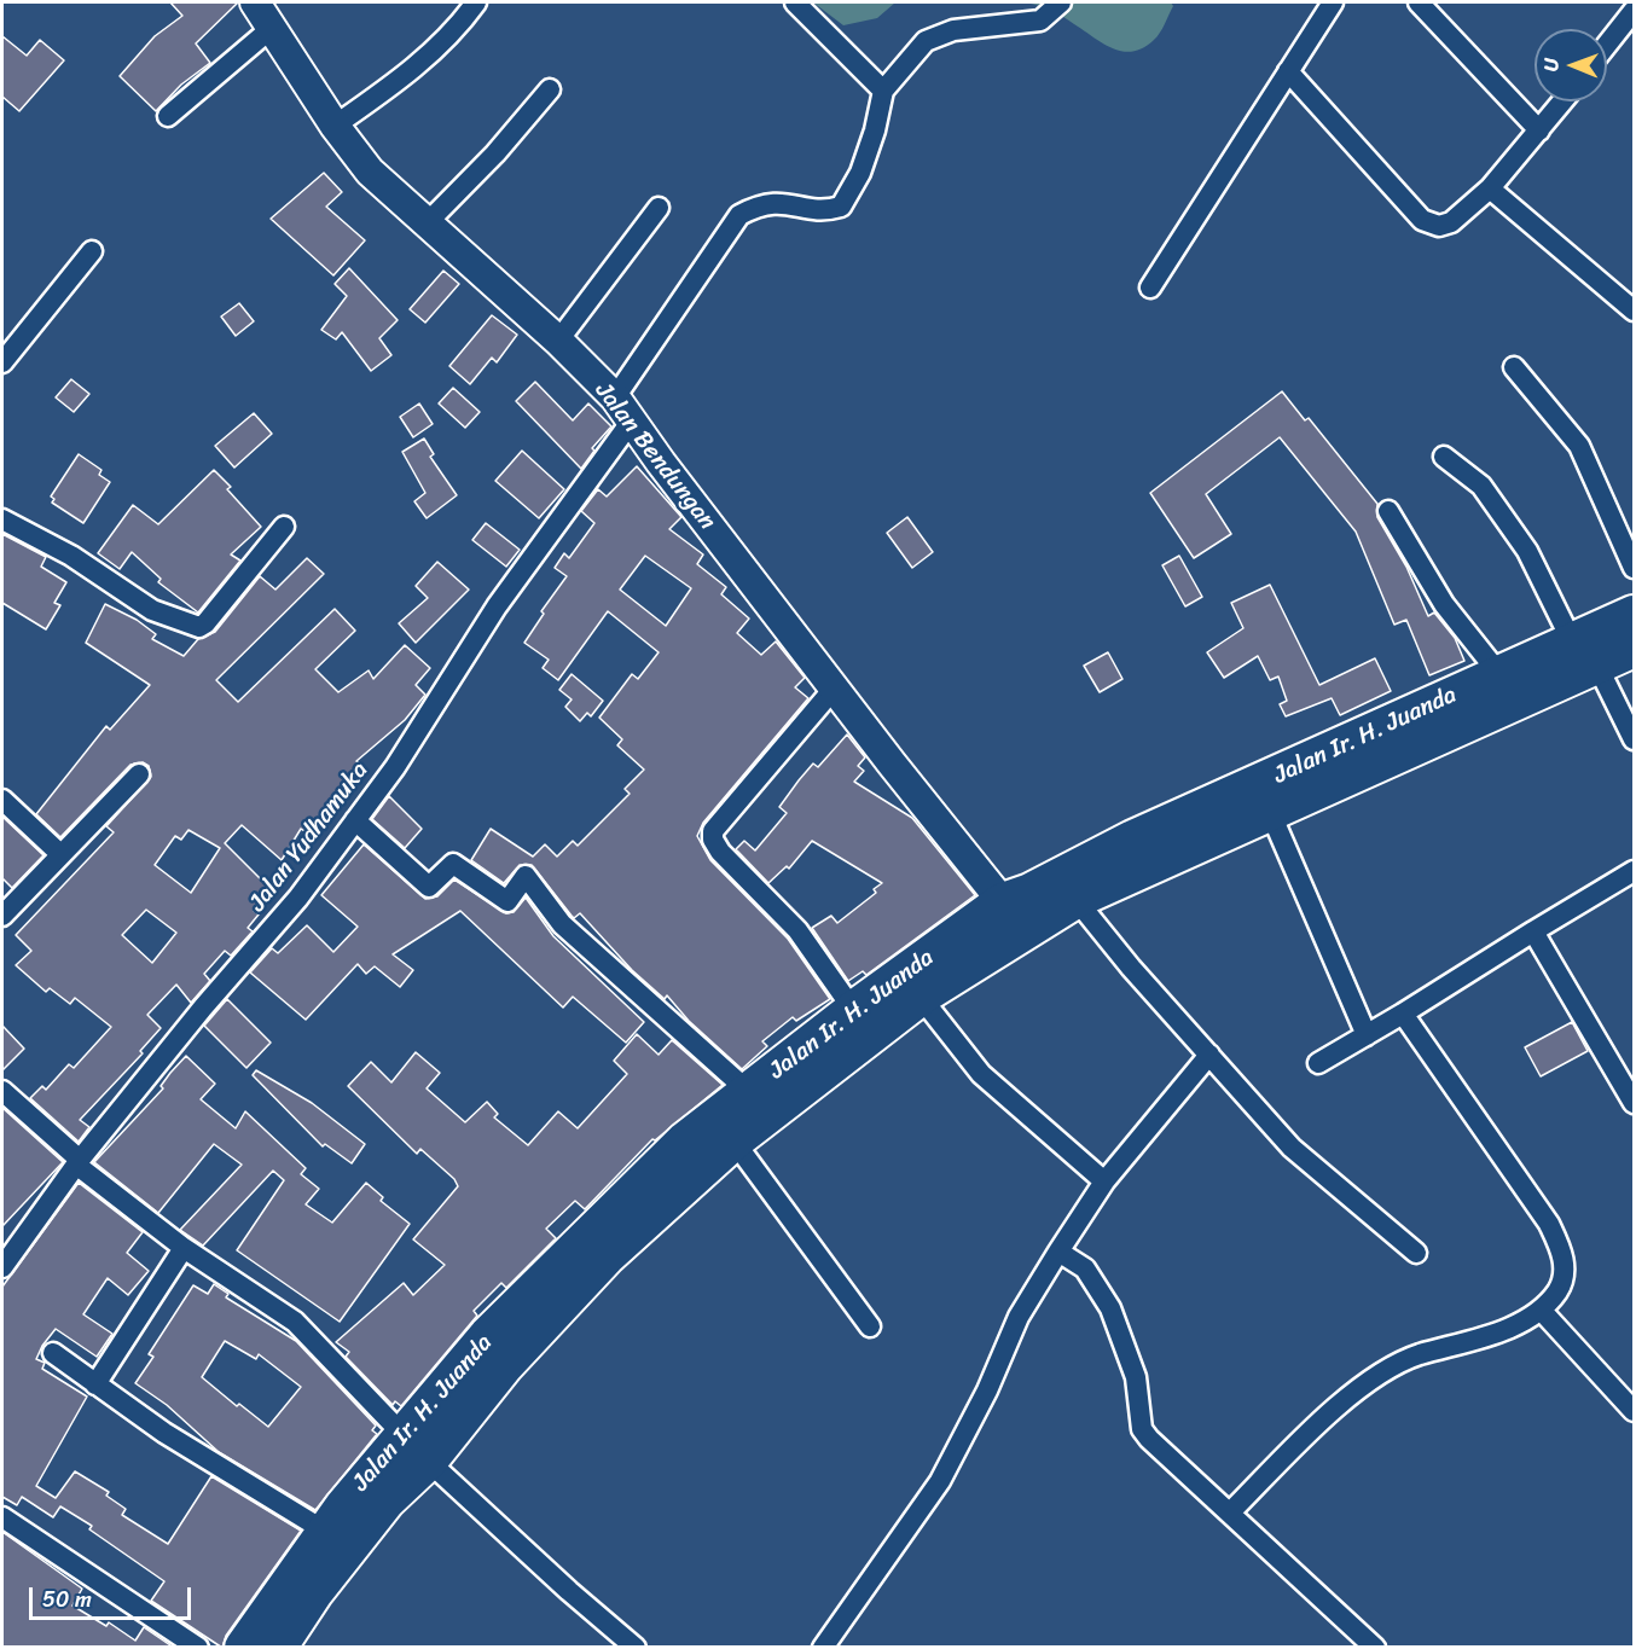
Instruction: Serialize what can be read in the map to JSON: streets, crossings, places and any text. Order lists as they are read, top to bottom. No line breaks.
{"streets":{"highway":["Jalan Ir. H. Juanda"],"street":["Jalan Bendungan","Jalan Yudhamuka"]},"crossings":[["Jalan Bendungan","Jalan Ir. H. Juanda"],["Jalan Bendungan","Jalan Yudhamuka"]],"scale_bar":"50 m","north":"left"}
